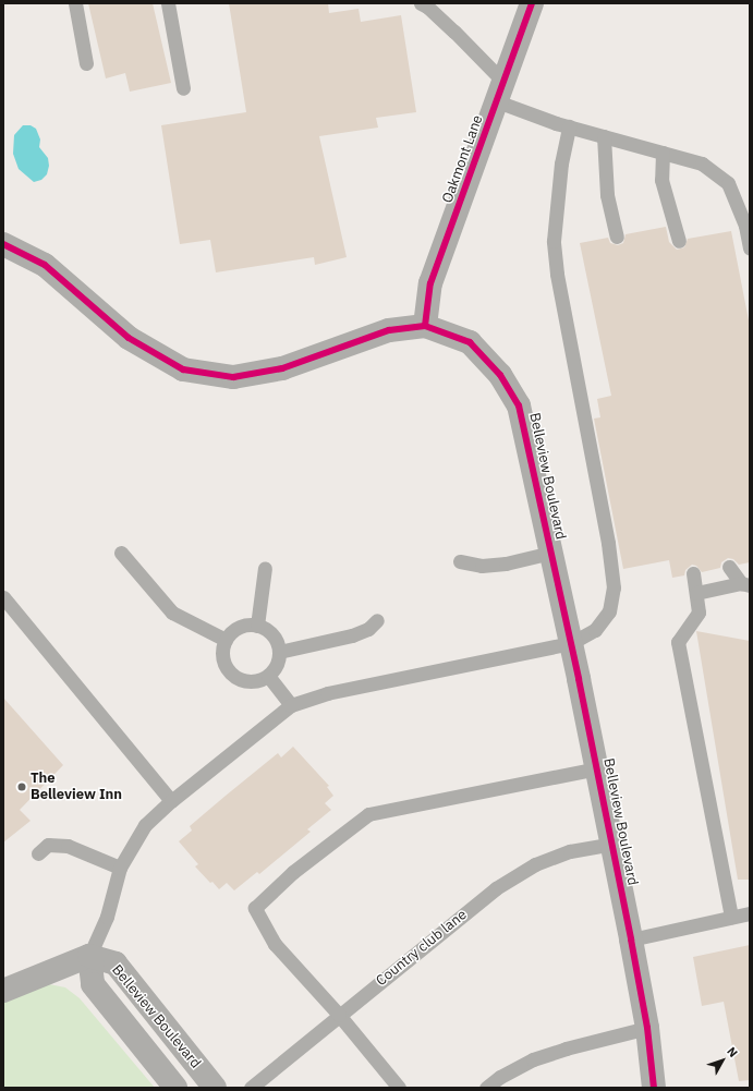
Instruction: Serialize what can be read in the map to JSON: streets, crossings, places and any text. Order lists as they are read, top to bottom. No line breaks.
{"streets":{"street":["Oakmont Lane","Belleview Boulevard"],"lane":["Country club lane"]},"crossings":[["Oakmont Lane","Belleview Boulevard"],["Belleview Boulevard","Country club lane"]],"places":["The Belleview Inn"],"north":"top right"}
